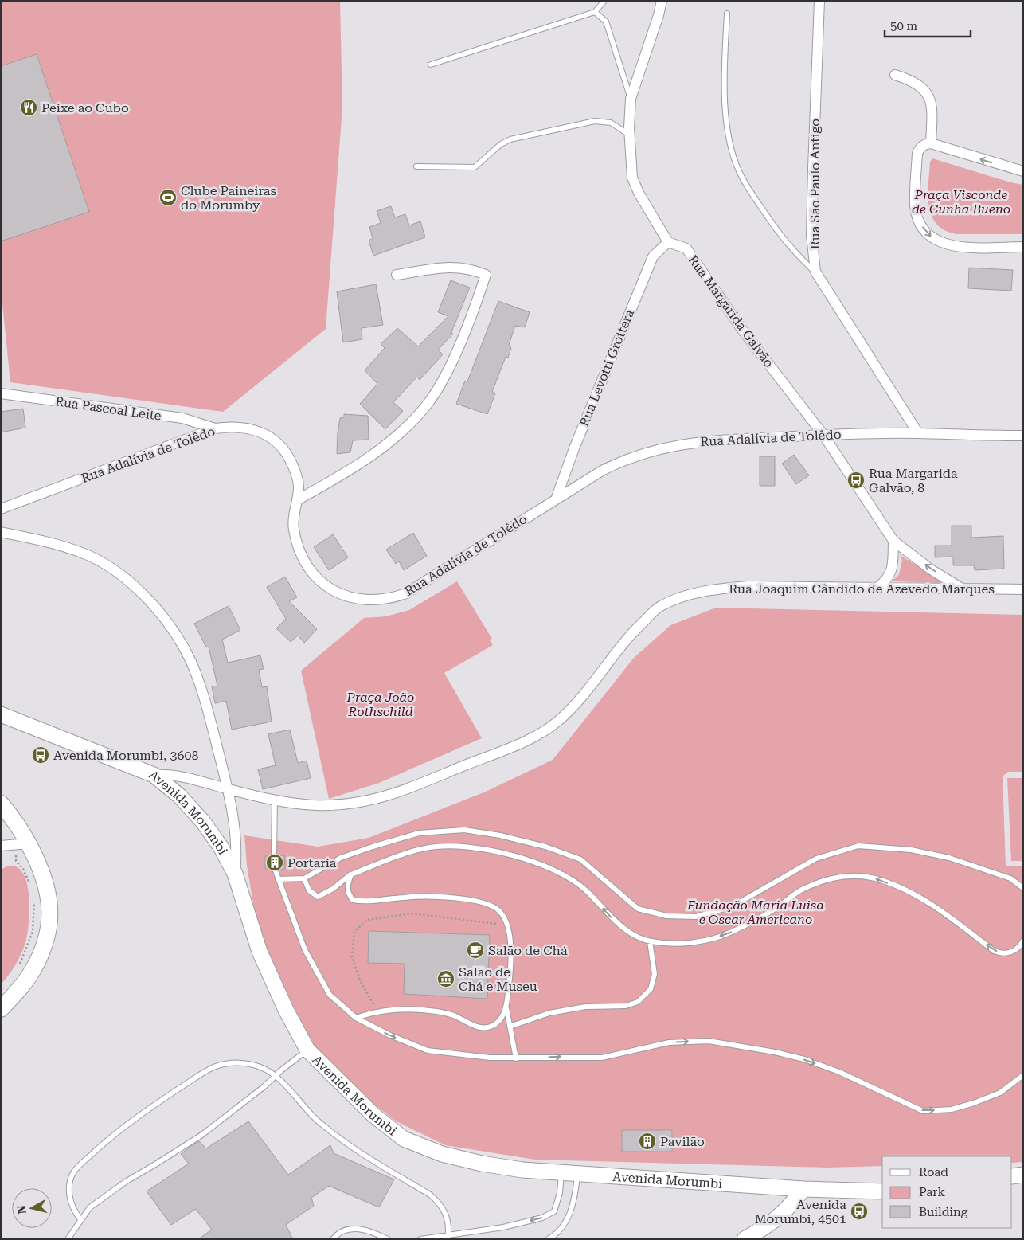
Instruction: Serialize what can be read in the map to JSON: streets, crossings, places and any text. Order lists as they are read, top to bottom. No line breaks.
{"streets":{"main road":["Avenida Morumbi"],"street":["Rua São Paulo Antigo","Rua Margarida Galvão","Rua Levotti Grottera","Rua Pascoal Leite","Rua Adalívia de Tolêdo","Rua Joaquim Cândido de Azevedo Marques"]},"crossings":[["Rua São Paulo Antigo","Rua Adalívia de Tolêdo"],["Rua Margarida Galvão","Rua Levotti Grottera"],["Rua Margarida Galvão","Rua Adalívia de Tolêdo"],["Rua Margarida Galvão","Rua Joaquim Cândido de Azevedo Marques"],["Rua Levotti Grottera","Rua Adalívia de Tolêdo"],["Rua Pascoal Leite","Rua Adalívia de Tolêdo"],["Rua Joaquim Cândido de Azevedo Marques","Avenida Morumbi"]],"parks":["Praça Visconde de Cunha Bueno","Praça João Rothschild","Fundação Maria Luisa e Oscar Americano"],"places":{"restaurant":["Peixe ao Cubo"],"sports":["Clube Paineiras do Morumby"],"bus stop":["Rua Margarida Galvão, 8","Avenida Morumbi, 3608","Avenida Morumbi, 4501"],"building":["Portaria","Pavilão"],"cafe":["Salão de Chá"],"museum":["Salão de Chá e Museu"]},"legend":["Road","Park","Building"],"scale_bar":"50 m","north":"left"}
